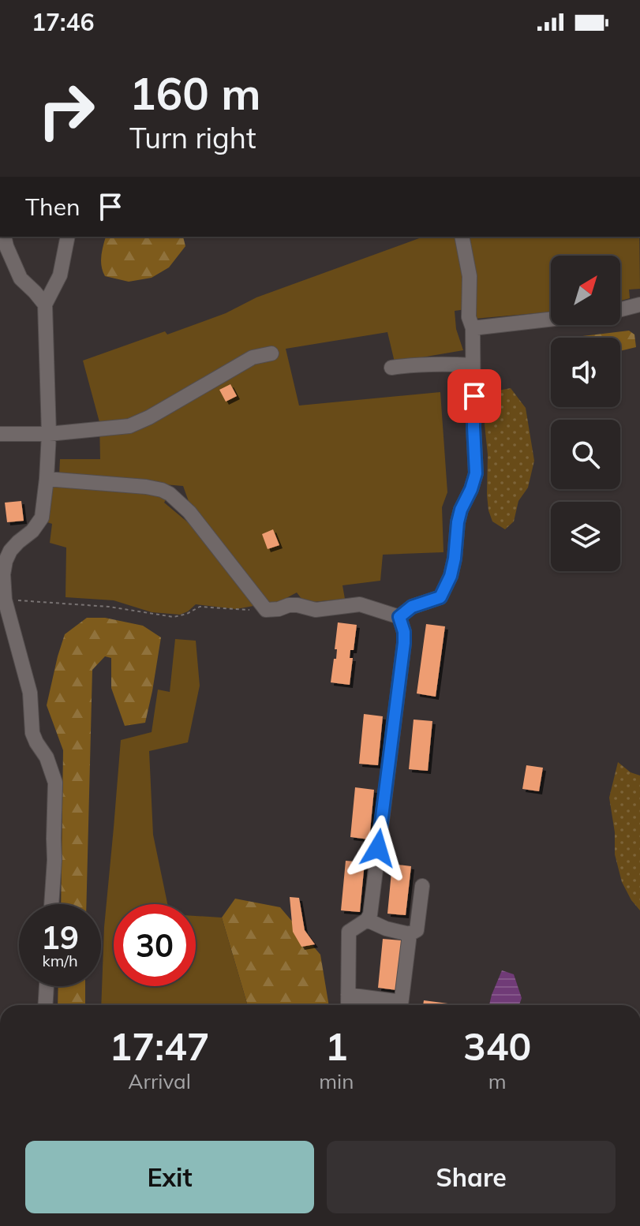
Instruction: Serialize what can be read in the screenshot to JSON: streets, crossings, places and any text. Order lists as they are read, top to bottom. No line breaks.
{"north":"top right","page":{"status":"17:46","turn":["160 m","Turn right"],"then":"Then","speed":"19 km/h","limit":"30","eta":["17:47","Arrival","1","min","340","m"],"buttons":["Exit","Share"]}}
